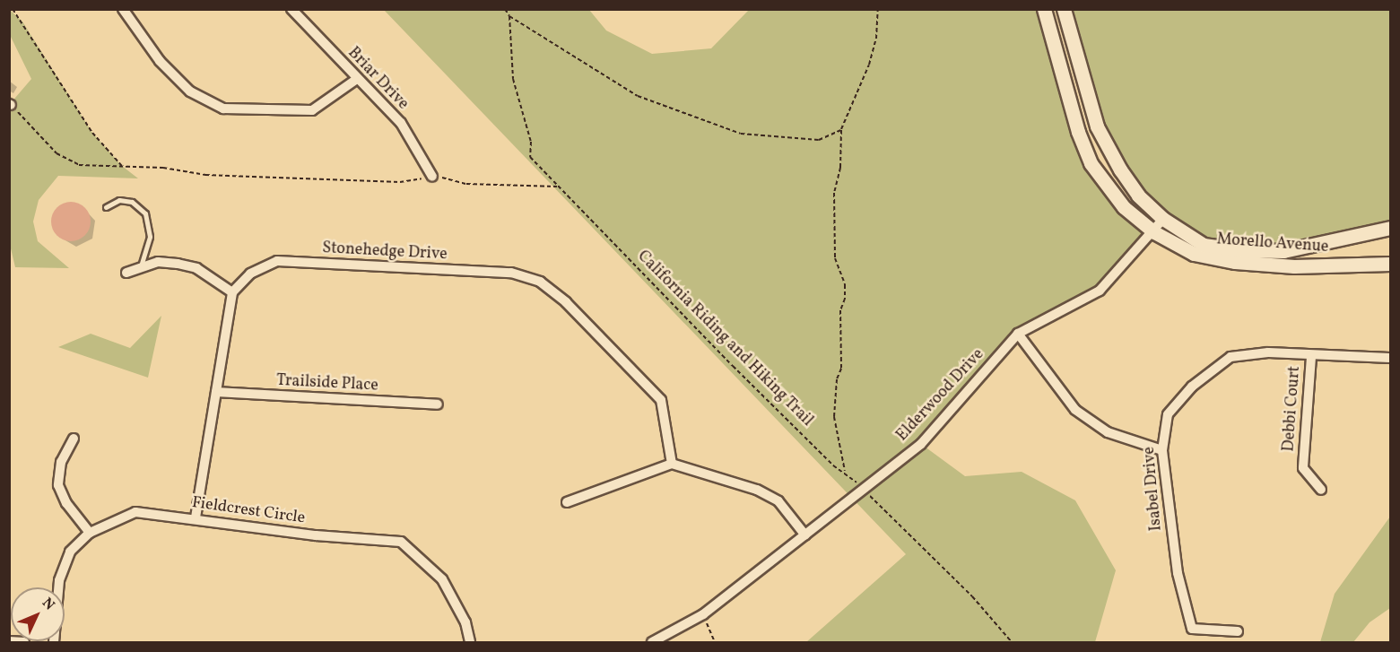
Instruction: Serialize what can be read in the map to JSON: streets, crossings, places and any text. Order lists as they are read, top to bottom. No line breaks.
{"streets":{"street":["Briar Drive","Morello Avenue","Stonehedge Drive","Trailside Place","Elderwood Drive","Debbi Court","Isabel Drive","Fieldcrest Circle"],"path":["California Riding and Hiking Trail"]},"crossings":[["Morello Avenue","Elderwood Drive"],["California Riding and Hiking Trail","Elderwood Drive"],["Debbi Court","Isabel Drive"]],"north":"top right"}
